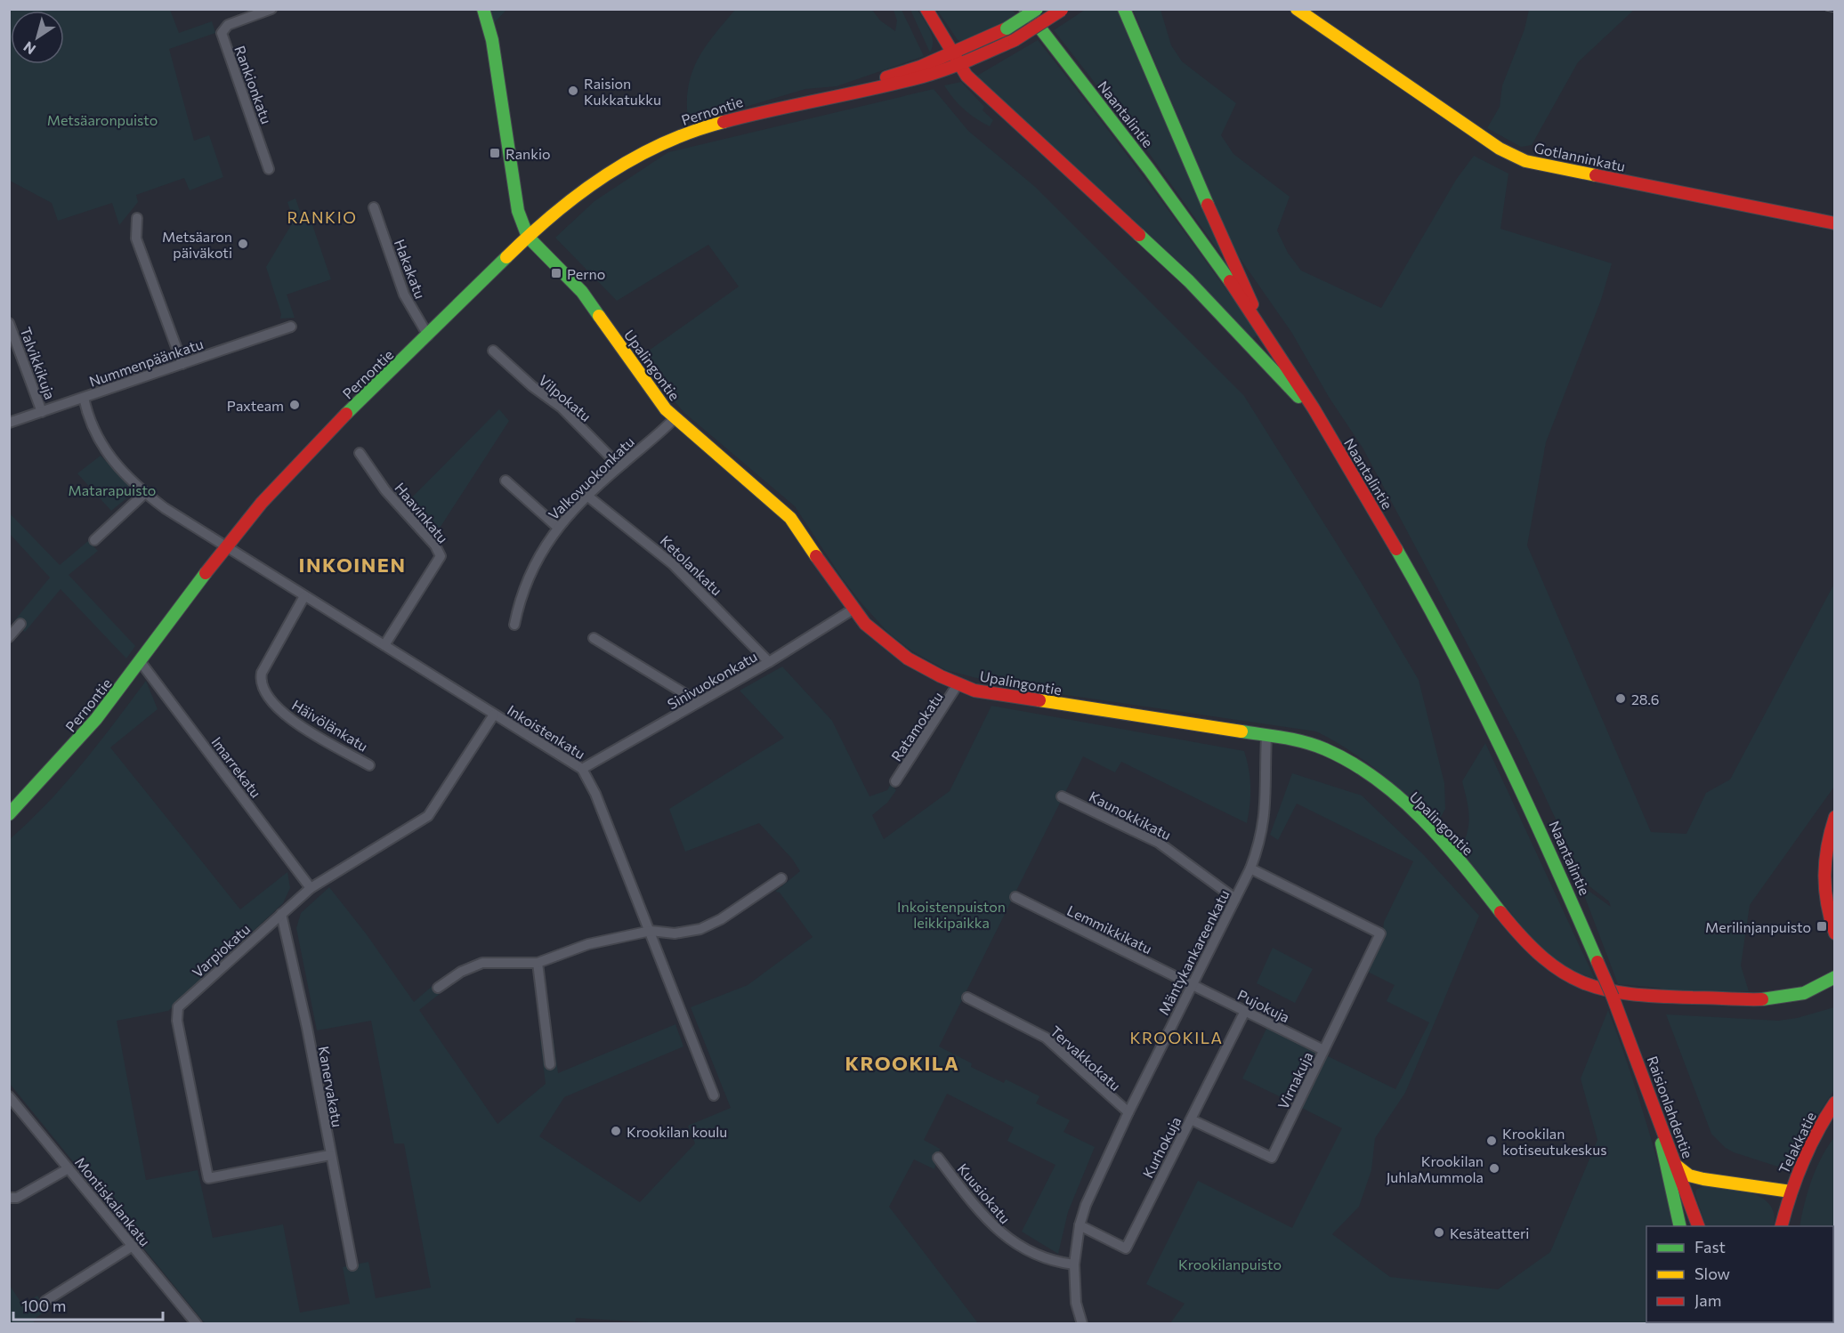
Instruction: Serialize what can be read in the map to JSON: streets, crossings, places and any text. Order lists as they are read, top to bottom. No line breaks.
{"streets":{"street":["Rankionkatu","Pernontie","Naantalintie","Gotlanninkatu","Hakakatu","Nummenpäänkatu","Talvikkikuja","Upalingontie","Vilpokatu","Valkovuokonkatu","Haavinkatu","Ketolankatu","Sinivuokonkatu","Häivölänkatu","Ratamokatu","Inkoistenkatu","Imarrekatu","Kaunokkikatu","Lemmikkikatu","Varpiokatu","Mäntykankareenkatu","Pujokuja","Tervakkokatu","Virnakuja","Kanervakatu","Raisionlahdentie","Telakkatie","Kurhokuja","Kuusiokatu","Montiskalankatu"]},"crossings":[["Pernontie","Hakakatu"],["Pernontie","Upalingontie"],["Pernontie","Inkoistenkatu"],["Pernontie","Imarrekatu"],["Naantalintie","Raisionlahdentie"],["Nummenpäänkatu","Talvikkikuja"],["Nummenpäänkatu","Inkoistenkatu"],["Upalingontie","Valkovuokonkatu"],["Upalingontie","Sinivuokonkatu"],["Upalingontie","Ratamokatu"],["Upalingontie","Mäntykankareenkatu"],["Vilpokatu","Valkovuokonkatu"],["Valkovuokonkatu","Ketolankatu"],["Haavinkatu","Inkoistenkatu"],["Ketolankatu","Sinivuokonkatu"],["Sinivuokonkatu","Inkoistenkatu"],["Häivölänkatu","Inkoistenkatu"],["Inkoistenkatu","Varpiokatu"],["Imarrekatu","Varpiokatu"],["Kaunokkikatu","Mäntykankareenkatu"],["Lemmikkikatu","Mäntykankareenkatu"],["Lemmikkikatu","Pujokuja"],["Varpiokatu","Kanervakatu"],["Mäntykankareenkatu","Pujokuja"],["Mäntykankareenkatu","Tervakkokatu"],["Mäntykankareenkatu","Virnakuja"],["Mäntykankareenkatu","Kurhokuja"],["Mäntykankareenkatu","Kuusiokatu"],["Pujokuja","Virnakuja"],["Pujokuja","Kurhokuja"],["Virnakuja","Kurhokuja"]],"districts":["RANKIO","INKOINEN","KROOKILA","KROOKILA"],"parks":["Metsäaronpuisto","Matarapuisto","Inkoistenpuiston leikkipaikka","Krookilanpuisto"],"places":{"other":["Raision Kukkatukku","Metsäaron päiväkoti","Paxteam","28.6","Krookilan koulu","Krookilan kotiseutukeskus","Krookilan JuhlaMummola","Kesäteatteri"],"transit":["Rankio","Perno","Merilinjanpuisto"]},"legend":["Fast","Slow","Jam"],"scale_bar":"100 m","north":"bottom left"}
